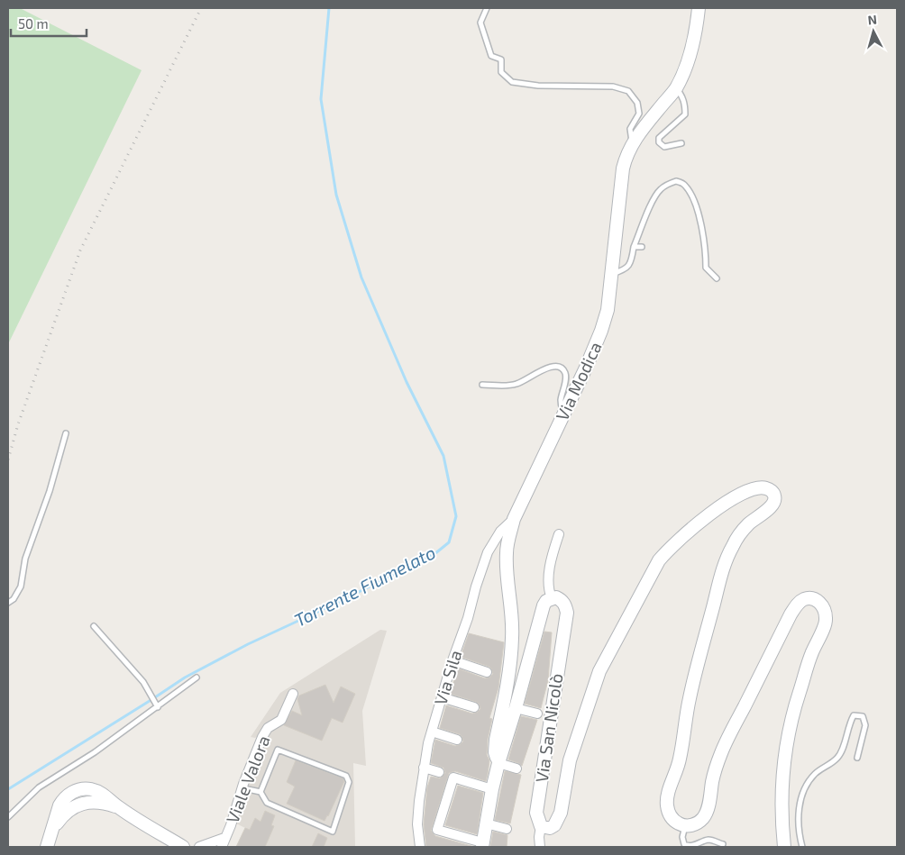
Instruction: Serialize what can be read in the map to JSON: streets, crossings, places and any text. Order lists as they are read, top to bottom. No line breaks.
{"streets":{"main road":["Via Modica","Via San Nicolò"],"street":["Via Sila","Viale Valora"]},"crossings":[["Via Modica","Via Sila"],["Via Modica","Via San Nicolò"]],"water":["Torrente Fiumelato"],"scale_bar":"50 m","north":"top"}
